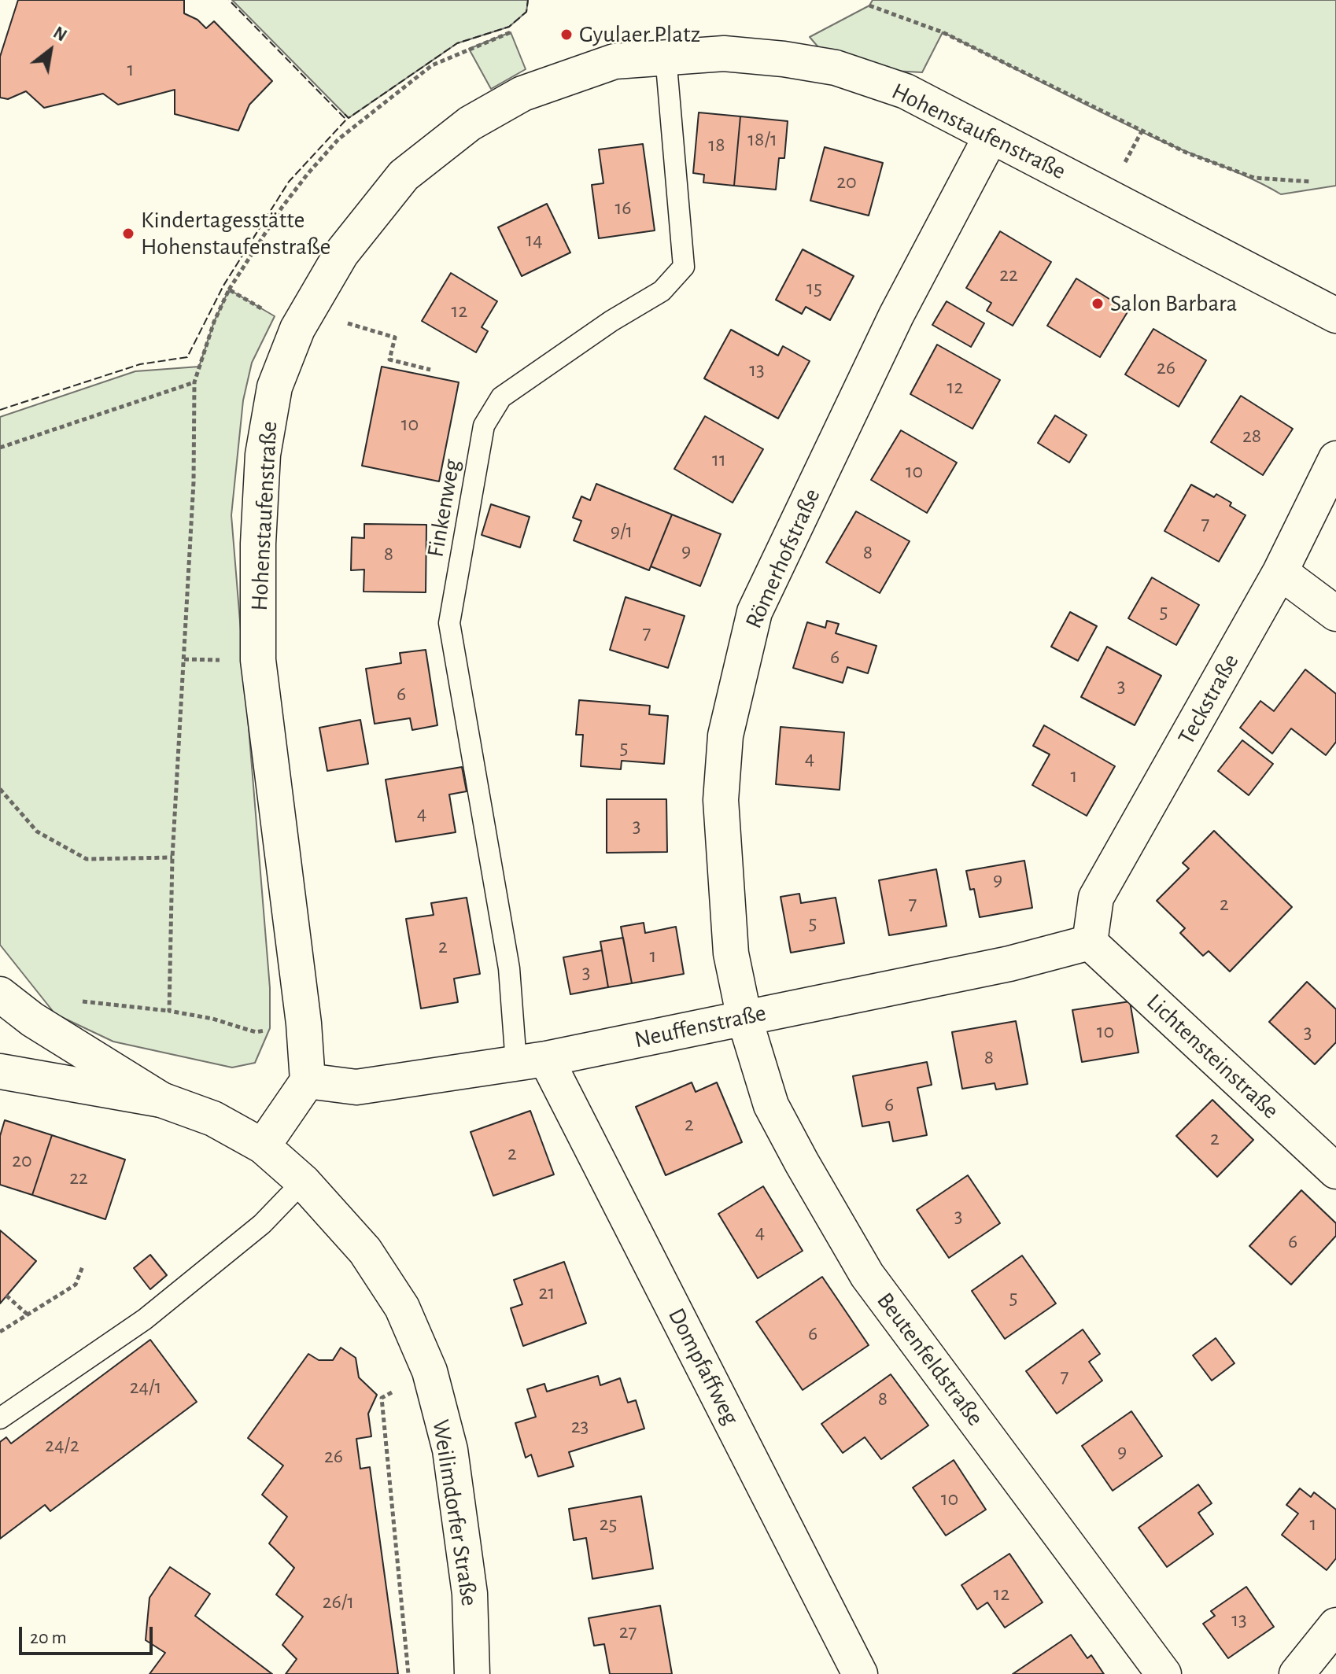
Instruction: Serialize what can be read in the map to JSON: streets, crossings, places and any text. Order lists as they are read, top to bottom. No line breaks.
{"streets":{"street":["Hohenstaufenstraße","Römerhofstraße","Teckstraße","Neuffenstraße","Lichtensteinstraße","Beutenfeldstraße","Dompfaffweg","Weilimdorfer Straße"],"lane":["Finkenweg"]},"crossings":[["Hohenstaufenstraße","Finkenweg"],["Hohenstaufenstraße","Römerhofstraße"],["Hohenstaufenstraße","Neuffenstraße"],["Finkenweg","Neuffenstraße"],["Finkenweg","Dompfaffweg"],["Römerhofstraße","Neuffenstraße"],["Römerhofstraße","Beutenfeldstraße"],["Teckstraße","Neuffenstraße"],["Teckstraße","Lichtensteinstraße"],["Neuffenstraße","Lichtensteinstraße"],["Neuffenstraße","Beutenfeldstraße"],["Neuffenstraße","Dompfaffweg"]],"places":["Gyulaer Platz","Kindertagesstätte Hohenstaufenstraße","Salon Barbara"],"house_numbers":["1","18/1","18","20","16","14","22","15","12","26","13","12","10","28","11","10","7","9/1","9","8","8","5","7","6","3","6","5","4","1","4","3","9","7","2","5","2","1","3","10","3","8","6","2","2","2","20","22","3","4","6","21","5","6","7","24/1","8","23","24/2","9","26","10","25","1","12","26/1","13","27"],"scale_bar":"20 m","north":"top right"}
